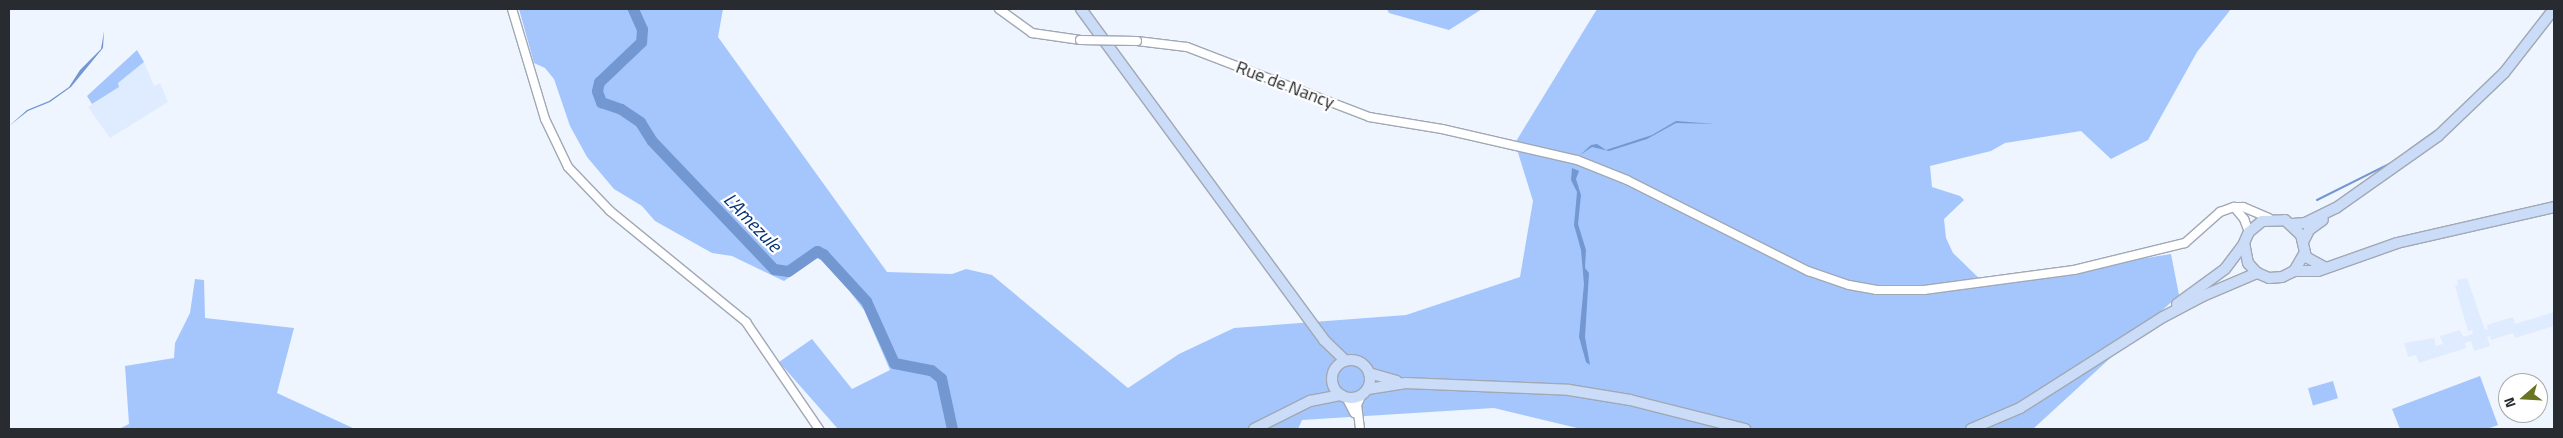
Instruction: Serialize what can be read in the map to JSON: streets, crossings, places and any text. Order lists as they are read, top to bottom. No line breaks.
{"streets":{"street":["Rue de Nancy"]},"water":["L'Amezule"],"north":"left"}
